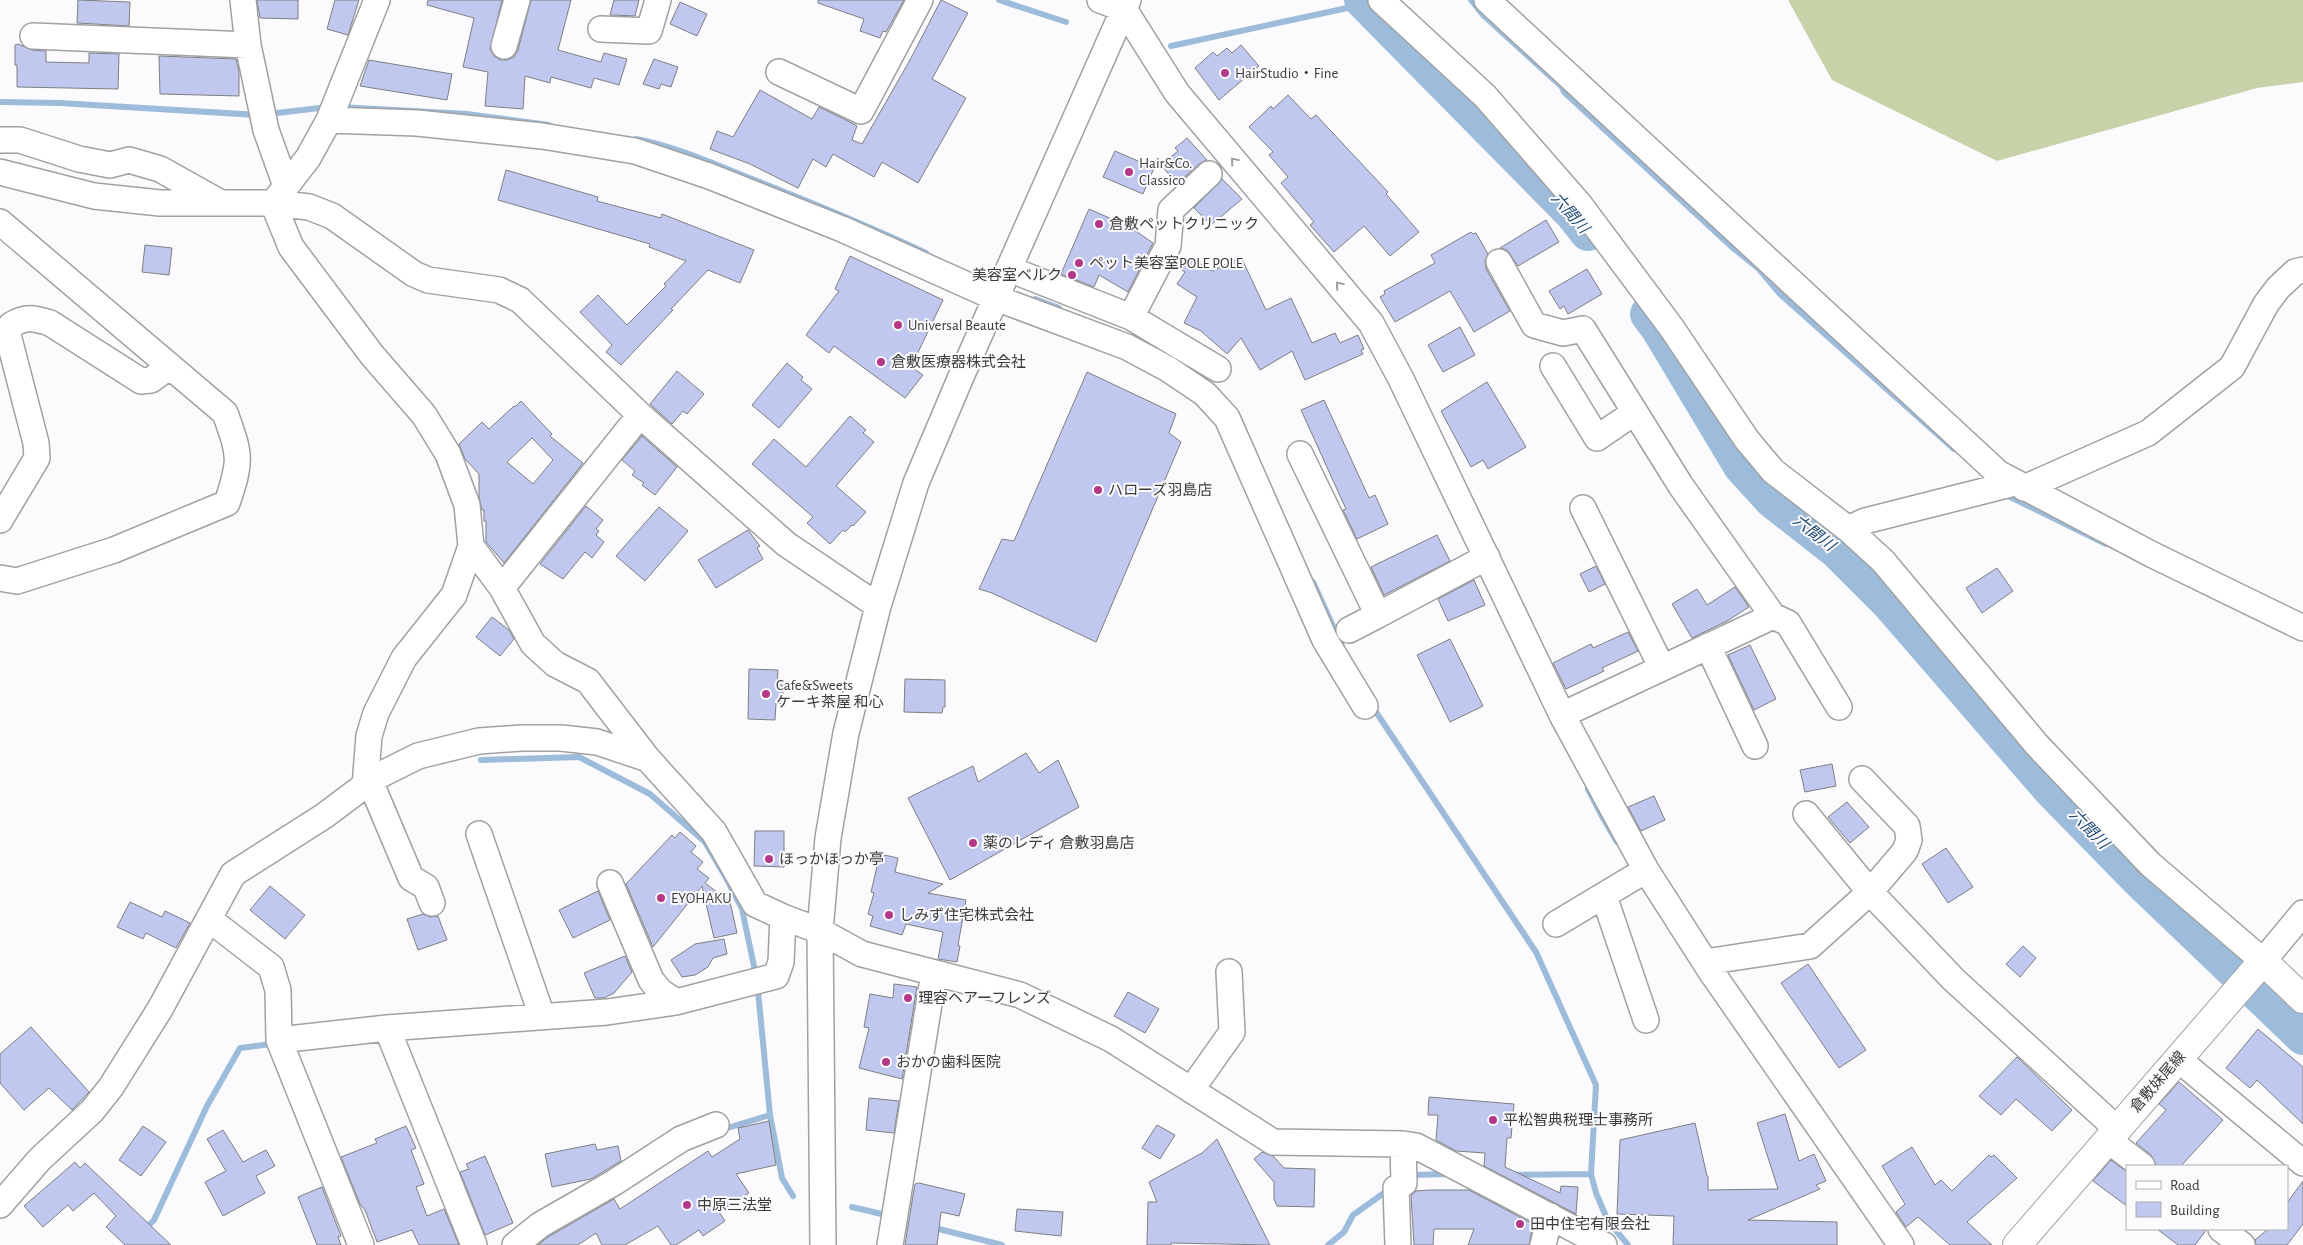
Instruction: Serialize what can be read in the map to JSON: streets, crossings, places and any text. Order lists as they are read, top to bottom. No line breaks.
{"streets":{"main road":["倉敷妹尾線"]},"water":["六間川"],"places":["HairStudio・Fine","Hair&Co. Classico","倉敷ペットクリニック","ペット美容室POLE POLE","美容室ベルク","Universal Beaute","倉敷医療器株式会社","ハローズ羽島店","Cafe&Sweets ケーキ茶屋 和心","薬のレディ 倉敷羽島店","ほっかほっか亭","EYOHAKU","しみず住宅株式会社","理容ヘアーフレンズ","おかの歯科医院","平松智典税理士事務所","中原三法堂","田中住宅有限会社"],"legend":["Road","Building"]}
